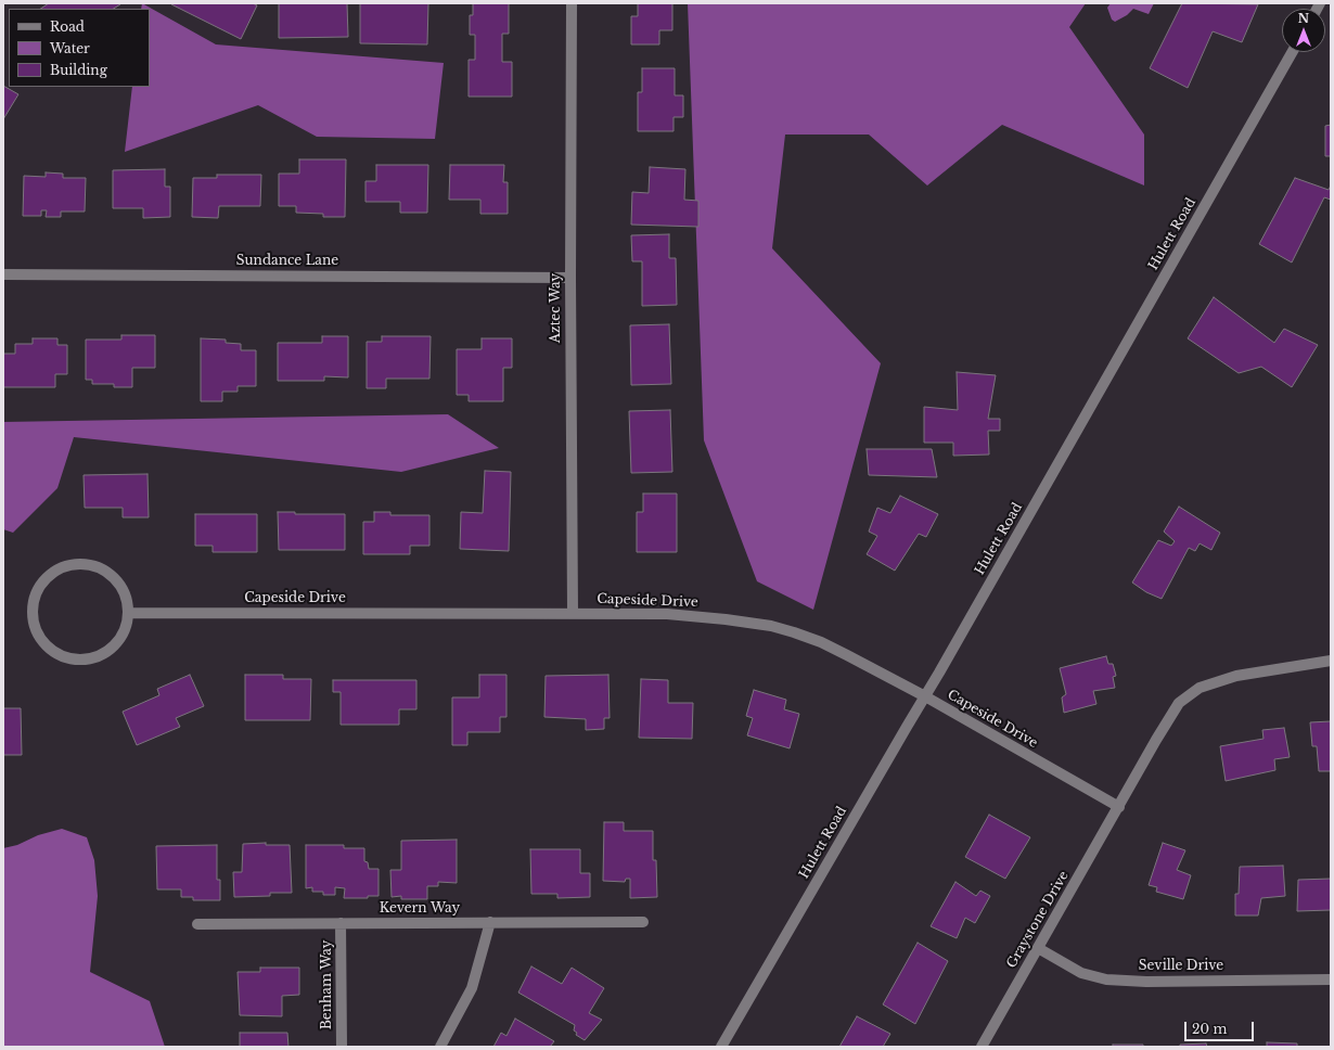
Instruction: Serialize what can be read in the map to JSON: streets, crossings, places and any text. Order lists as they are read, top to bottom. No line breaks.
{"streets":{"street":["Hulett Road","Sundance Lane","Aztec Way","Capeside Drive","Kevern Way","Graystone Drive","Seville Drive","Benham Way"]},"crossings":[["Hulett Road","Capeside Drive"],["Sundance Lane","Aztec Way"],["Aztec Way","Capeside Drive"],["Capeside Drive","Graystone Drive"],["Kevern Way","Benham Way"],["Graystone Drive","Seville Drive"]],"legend":["Road","Water","Building"],"scale_bar":"20 m","north":"top"}
